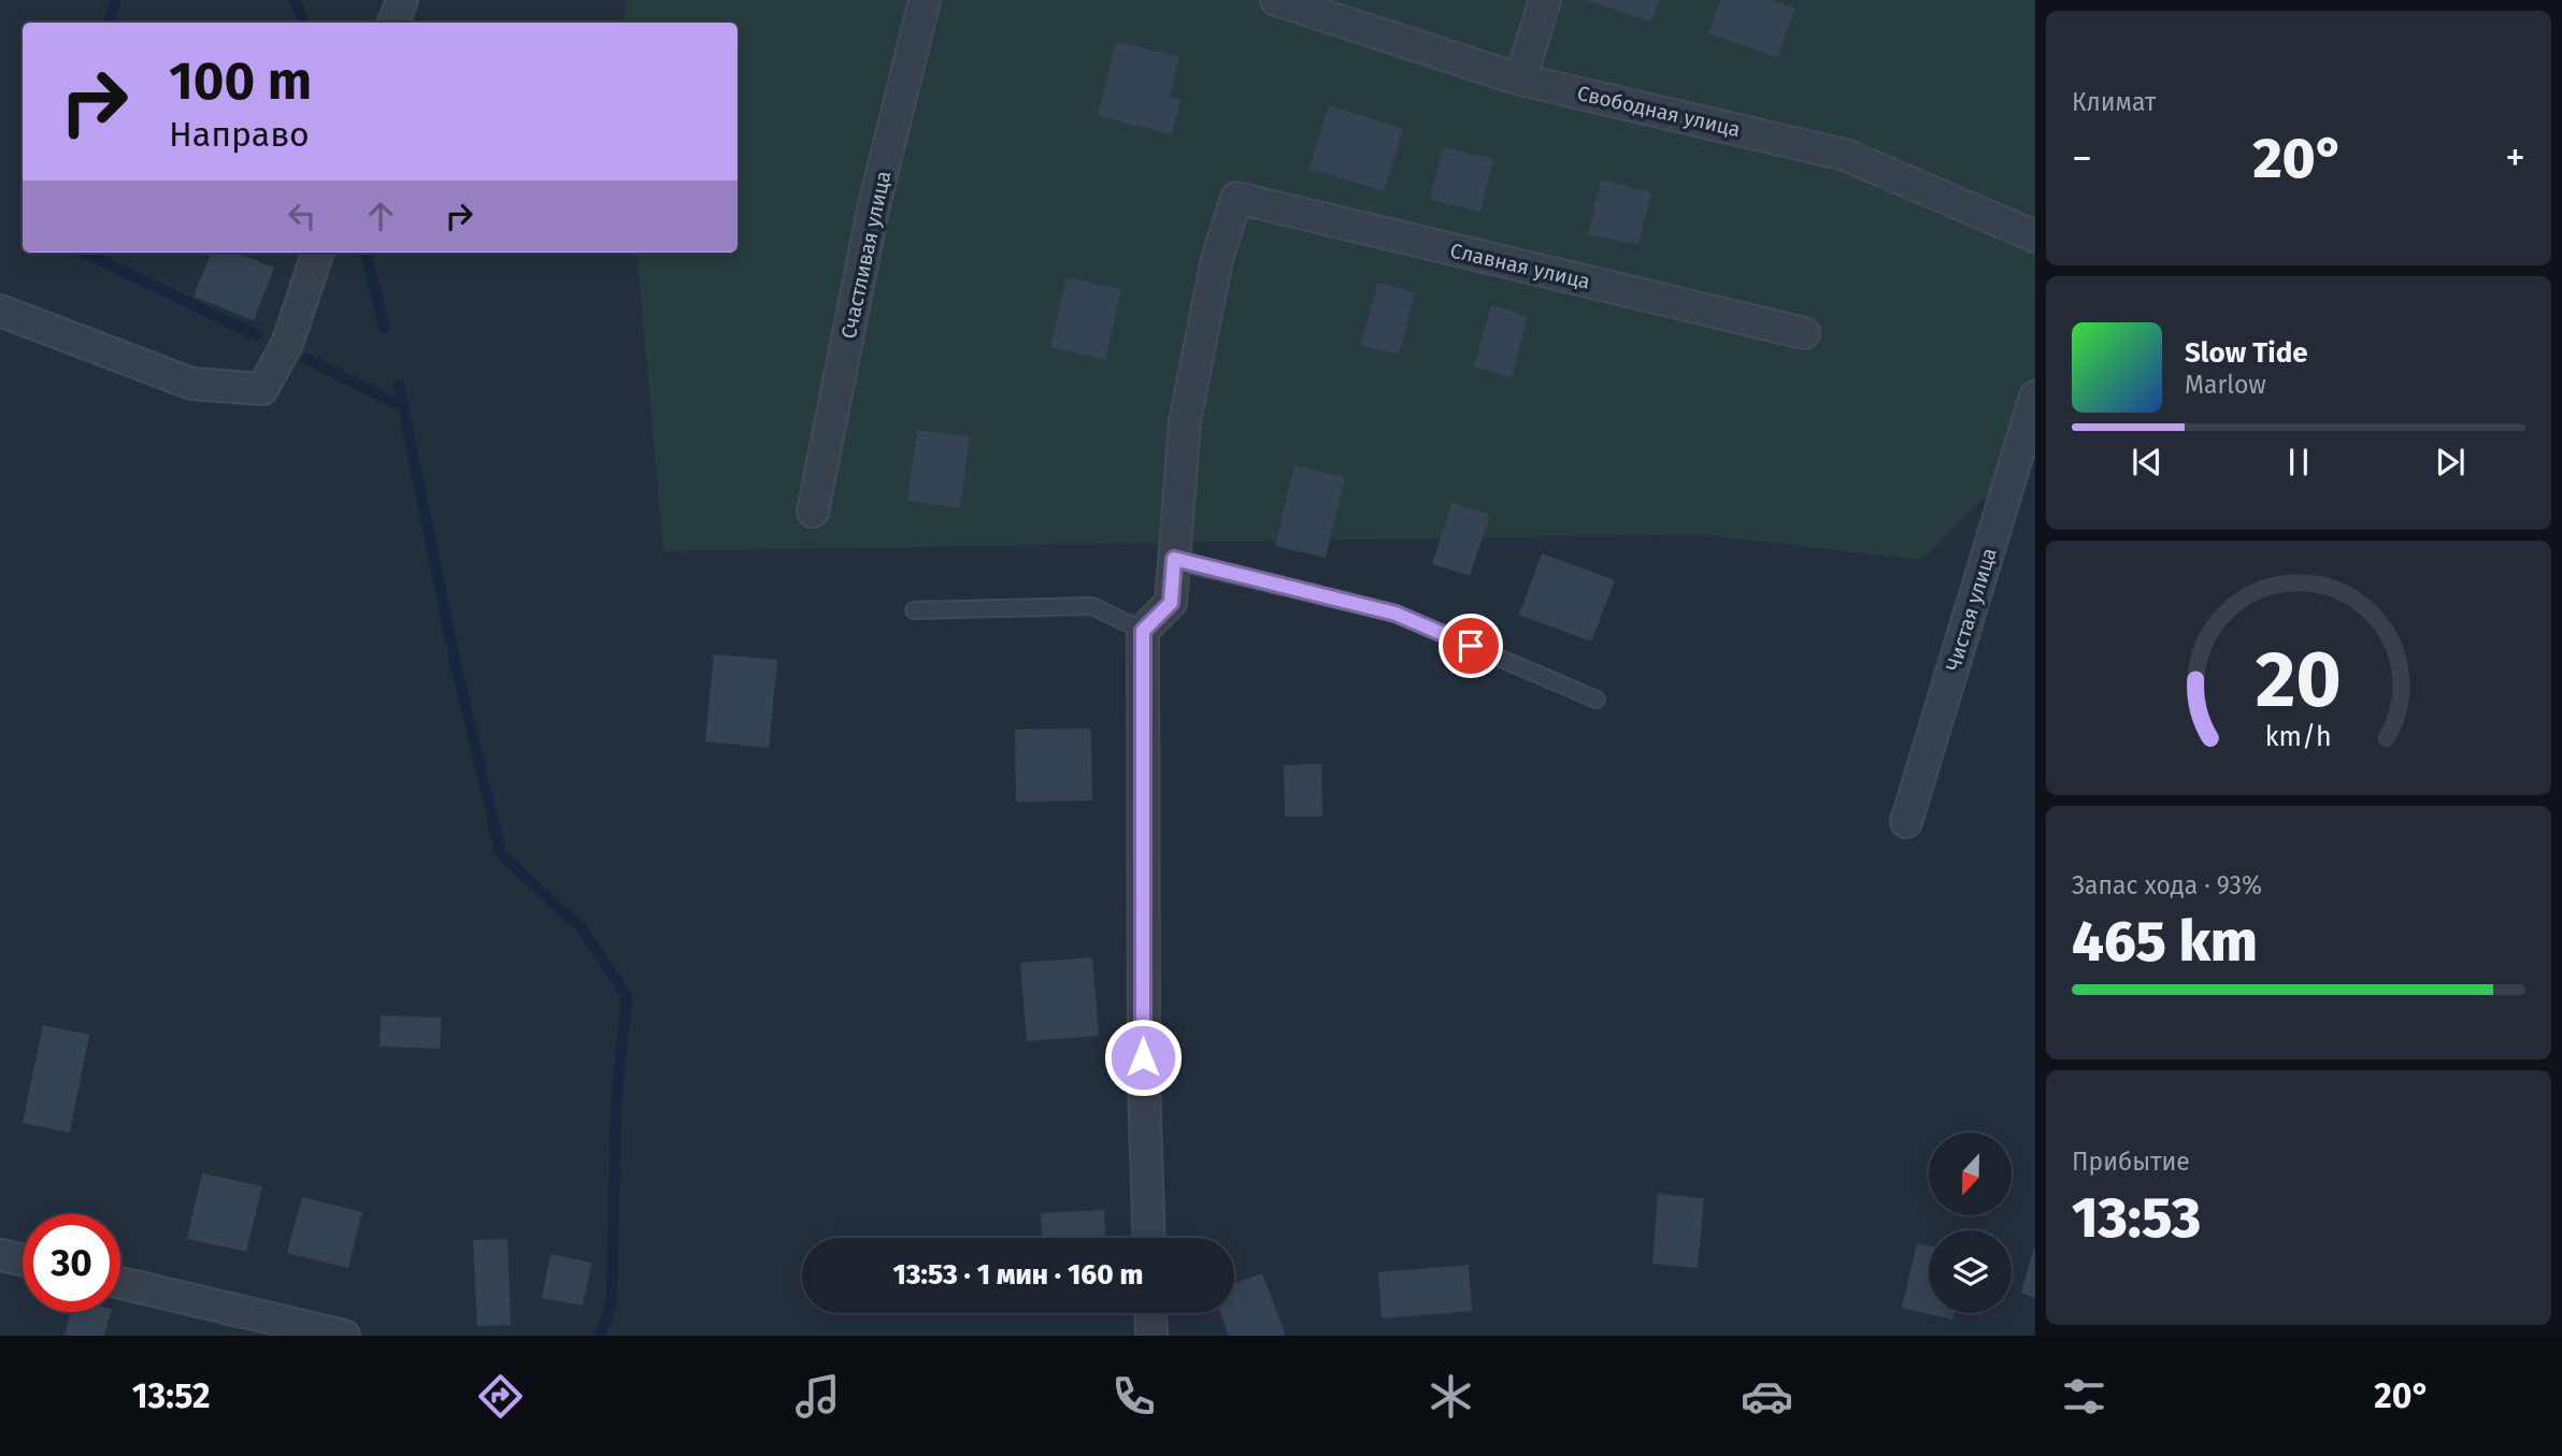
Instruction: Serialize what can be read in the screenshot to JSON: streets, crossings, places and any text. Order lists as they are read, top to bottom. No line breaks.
{"streets":{"street":["Свободная улица","Счастливая улица","Славная улица","Чистая улица"]},"north":"bottom","page":{"tile":["Климат",["Запас хода · 93%","465 km"],["Прибытие","13:53"]],"turn":["100 m","Направо"],"heat":["−","20°","+"],"song":["Slow Tide","Marlow"],"limit":"30","trip":"13:53 · 1 мин · 160 m","tabs":["13:52","20°"],"gauge":["20","km/h"]}}
